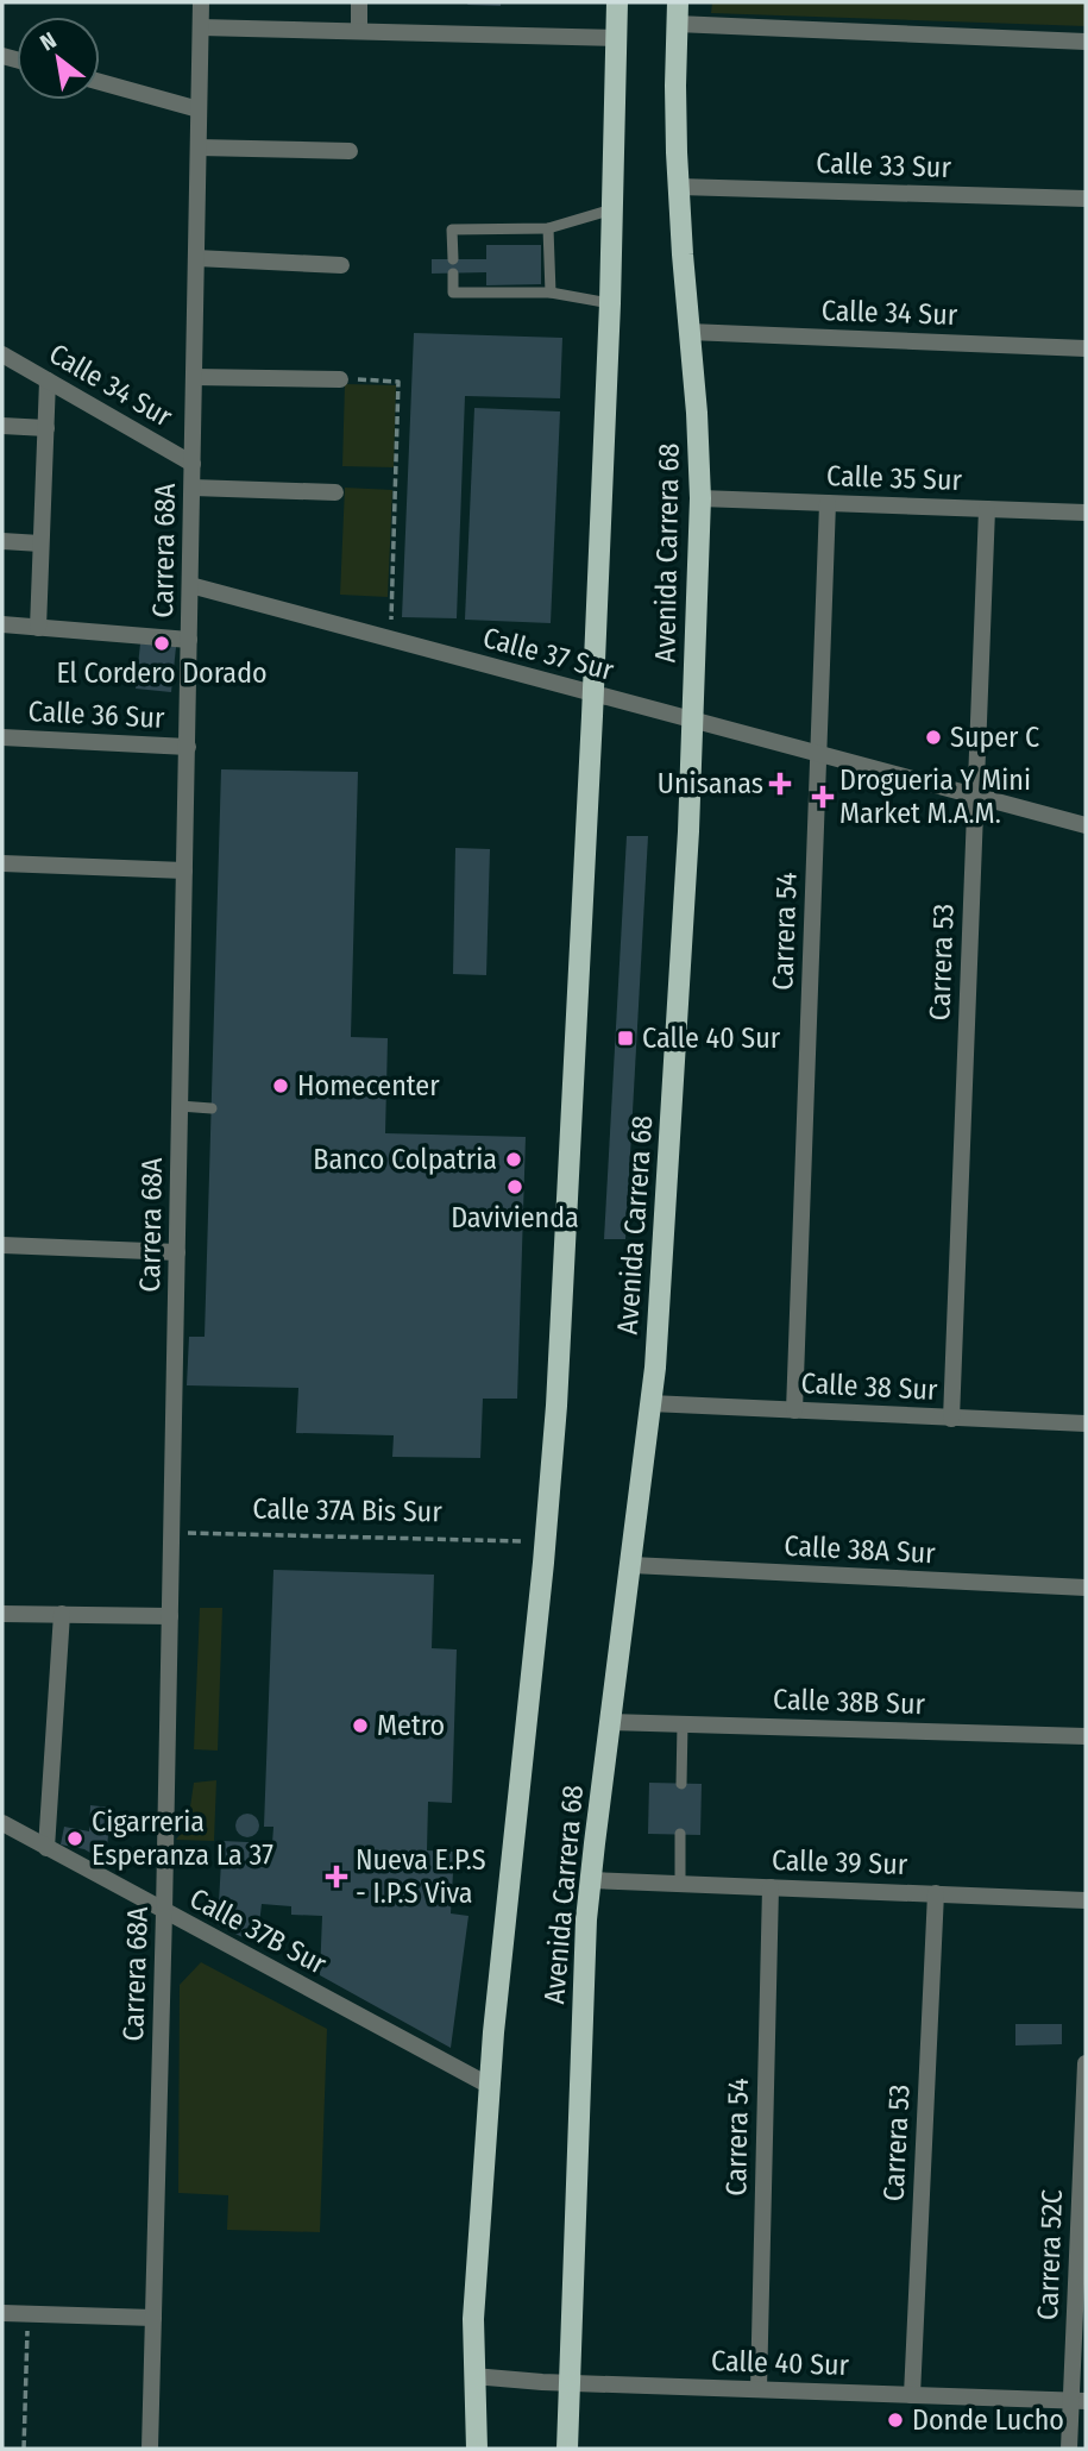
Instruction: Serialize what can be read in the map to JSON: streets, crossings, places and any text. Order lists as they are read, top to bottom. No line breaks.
{"streets":{"main road":["Avenida Carrera 68"],"street":["Calle 33 Sur","Calle 34 Sur","Calle 35 Sur","Carrera 68A","Calle 37 Sur","Calle 36 Sur","Carrera 54","Carrera 53","Calle 38 Sur","Calle 38A Sur","Calle 38B Sur","Calle 39 Sur","Calle 37B Sur","Carrera 52C","Calle 40 Sur"],"path":["Calle 37A Bis Sur"]},"crossings":[["Calle 33 Sur","Avenida Carrera 68"],["Calle 34 Sur","Carrera 68A"],["Calle 34 Sur","Avenida Carrera 68"],["Calle 35 Sur","Avenida Carrera 68"],["Calle 35 Sur","Carrera 54"],["Calle 35 Sur","Carrera 53"],["Carrera 68A","Calle 37 Sur"],["Carrera 68A","Calle 36 Sur"],["Carrera 68A","Calle 37A Bis Sur"],["Carrera 68A","Calle 37B Sur"],["Avenida Carrera 68","Calle 37 Sur"],["Avenida Carrera 68","Calle 38 Sur"],["Avenida Carrera 68","Calle 38A Sur"],["Avenida Carrera 68","Calle 38B Sur"],["Avenida Carrera 68","Calle 39 Sur"],["Avenida Carrera 68","Calle 37B Sur"],["Avenida Carrera 68","Calle 40 Sur"],["Calle 37 Sur","Carrera 54"],["Calle 37 Sur","Carrera 53"],["Carrera 54","Calle 38 Sur"],["Carrera 54","Calle 39 Sur"],["Carrera 54","Calle 40 Sur"],["Carrera 53","Calle 38 Sur"],["Carrera 53","Calle 39 Sur"],["Carrera 53","Calle 40 Sur"],["Carrera 52C","Calle 40 Sur"]],"places":{"other":["El Cordero Dorado","Super C","Homecenter","Banco Colpatria","Davivienda","Metro","Cigarreria Esperanza La 37","Donde Lucho"],"health":["Unisanas","Drogueria Y Mini Market M.A.M.","Nueva E.P.S - I.P.S Viva"],"transit":["Calle 40 Sur"]},"north":"top left"}
